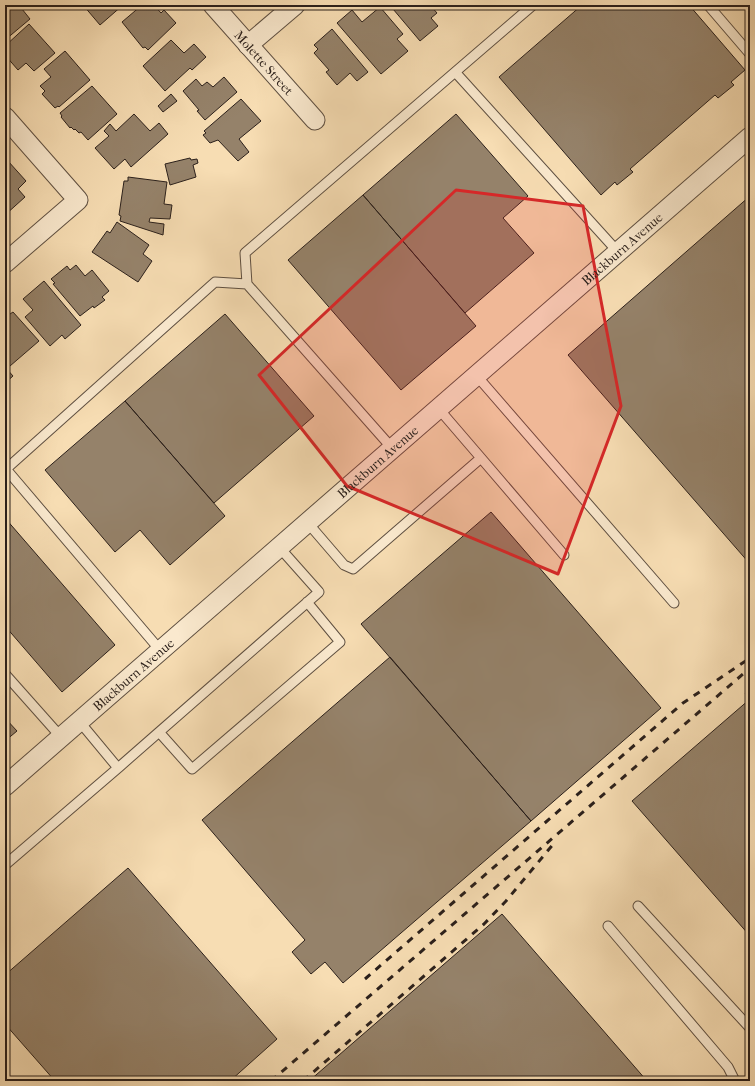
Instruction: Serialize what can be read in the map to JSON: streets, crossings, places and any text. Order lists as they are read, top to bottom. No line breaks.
{"streets":{"street":["Molette Street","Blackburn Avenue"]}}
